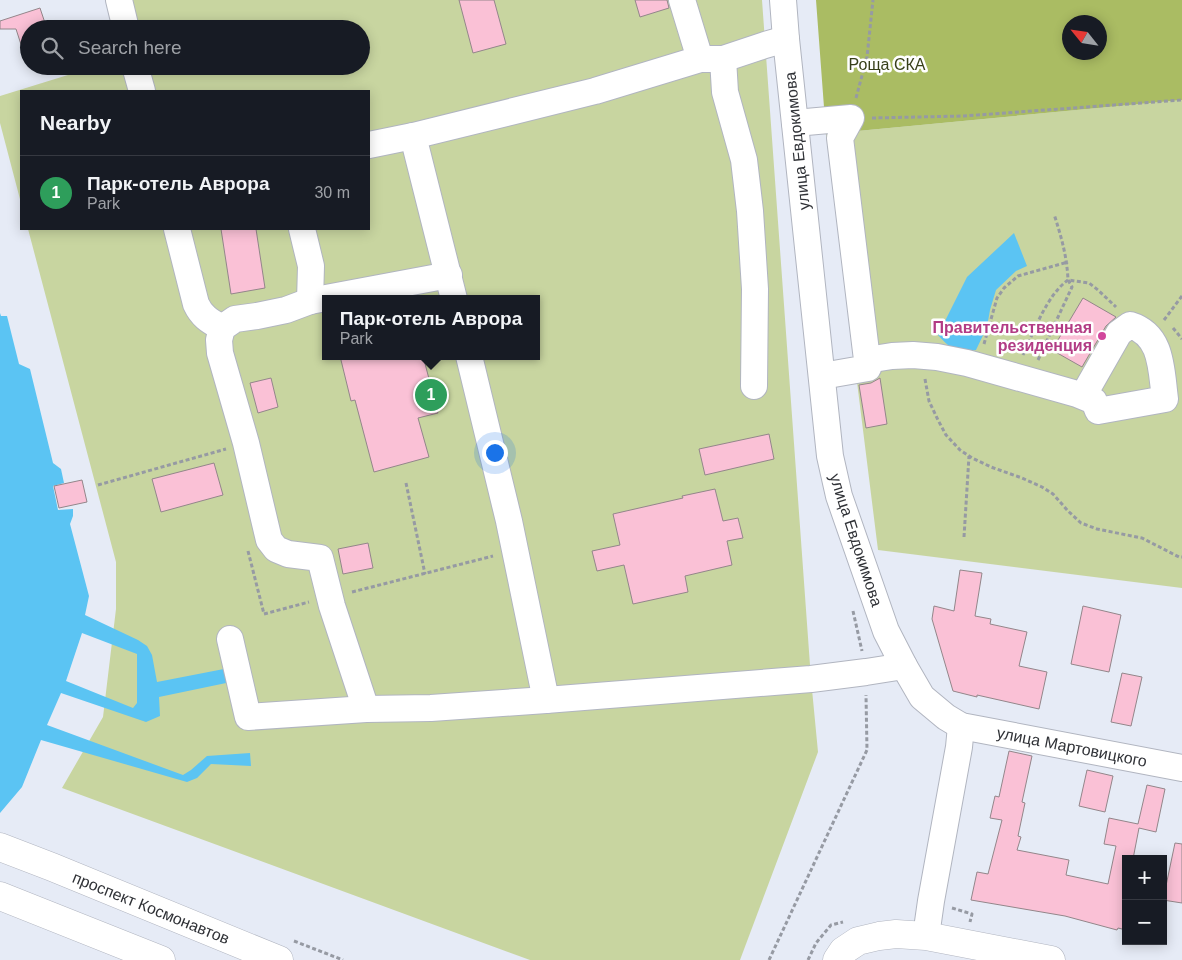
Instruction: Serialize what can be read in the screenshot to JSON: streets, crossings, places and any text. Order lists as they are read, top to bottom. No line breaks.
{"streets":{"main road":["проспект Космонавтов"],"street":["улица Евдокимова","улица Мартовицкого"]},"crossings":[["улица Евдокимова","улица Мартовицкого"]],"parks":["Роща СКА"],"places":["Правительственная резиденция"],"north":"top left","page":{"search":"Search here","heading":"Nearby","list":[{"mark":"1","name":"Парк-отель Аврора","note":"Park","value":"30 m"}],"popup":["Парк-отель Аврора","Park"],"pins":"1","map_buttons":["+","−"]}}
